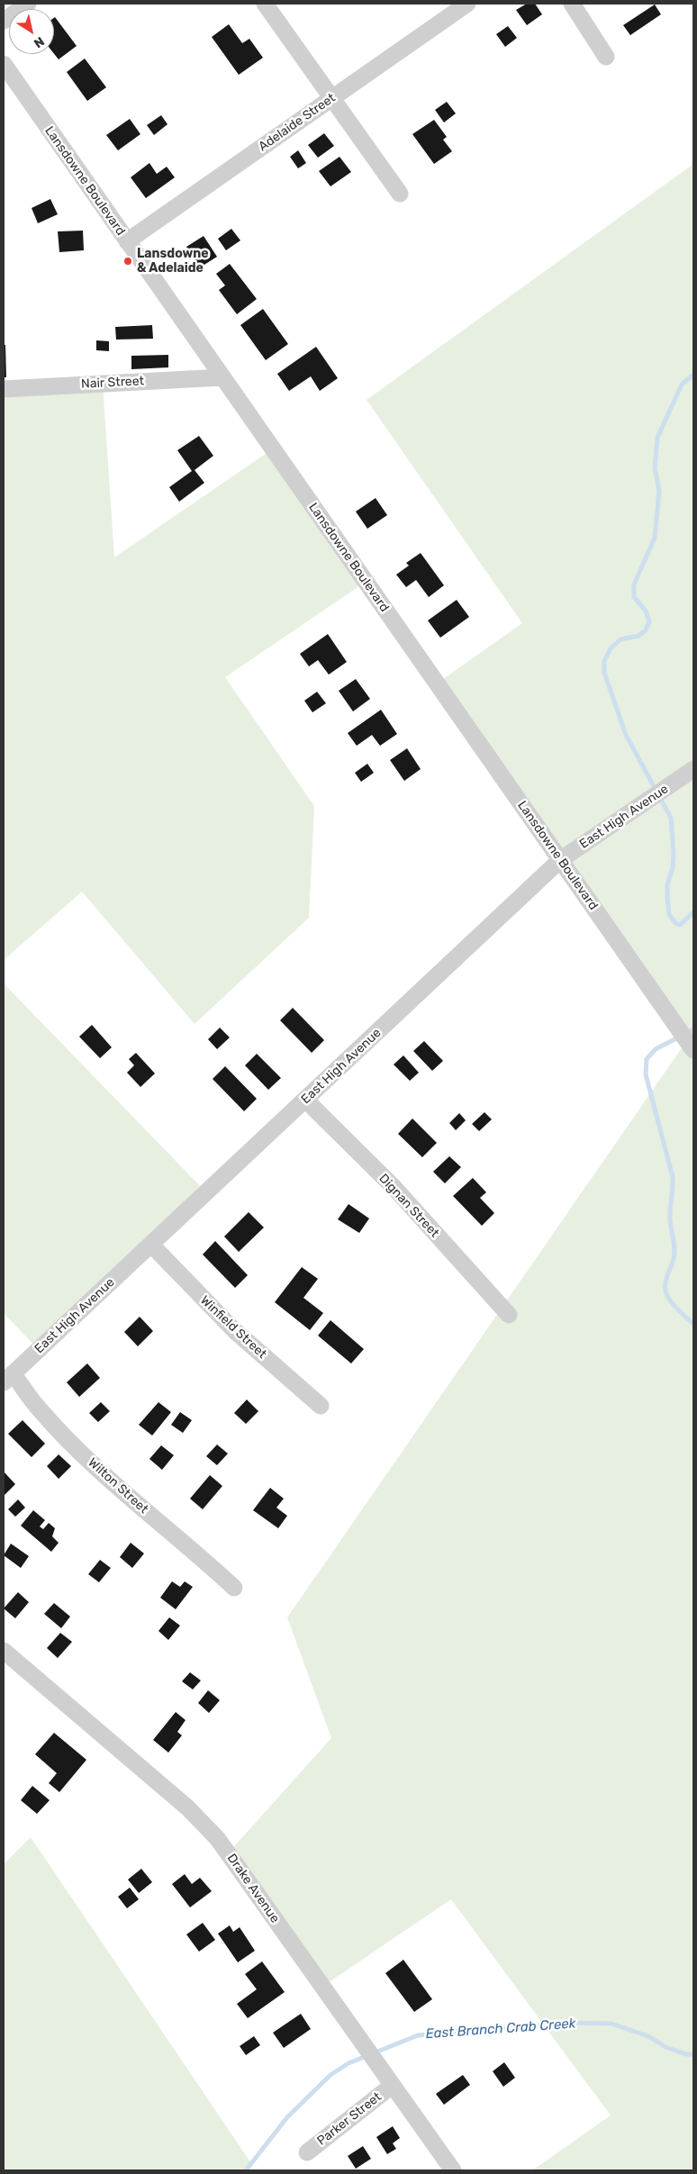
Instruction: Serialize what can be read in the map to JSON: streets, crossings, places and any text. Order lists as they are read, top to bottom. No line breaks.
{"streets":{"street":["Adelaide Street","Lansdowne Boulevard","Nair Street","East High Avenue","Dignan Street","Winfield Street","Wilton Street","Drake Avenue","Parker Street"]},"crossings":[["Adelaide Street","Lansdowne Boulevard"],["Lansdowne Boulevard","Nair Street"],["Lansdowne Boulevard","East High Avenue"],["East High Avenue","Dignan Street"],["East High Avenue","Winfield Street"],["East High Avenue","Wilton Street"],["Drake Avenue","Parker Street"]],"water":["East Branch Crab Creek"],"places":["Lansdowne & Adelaide"],"north":"bottom right"}
